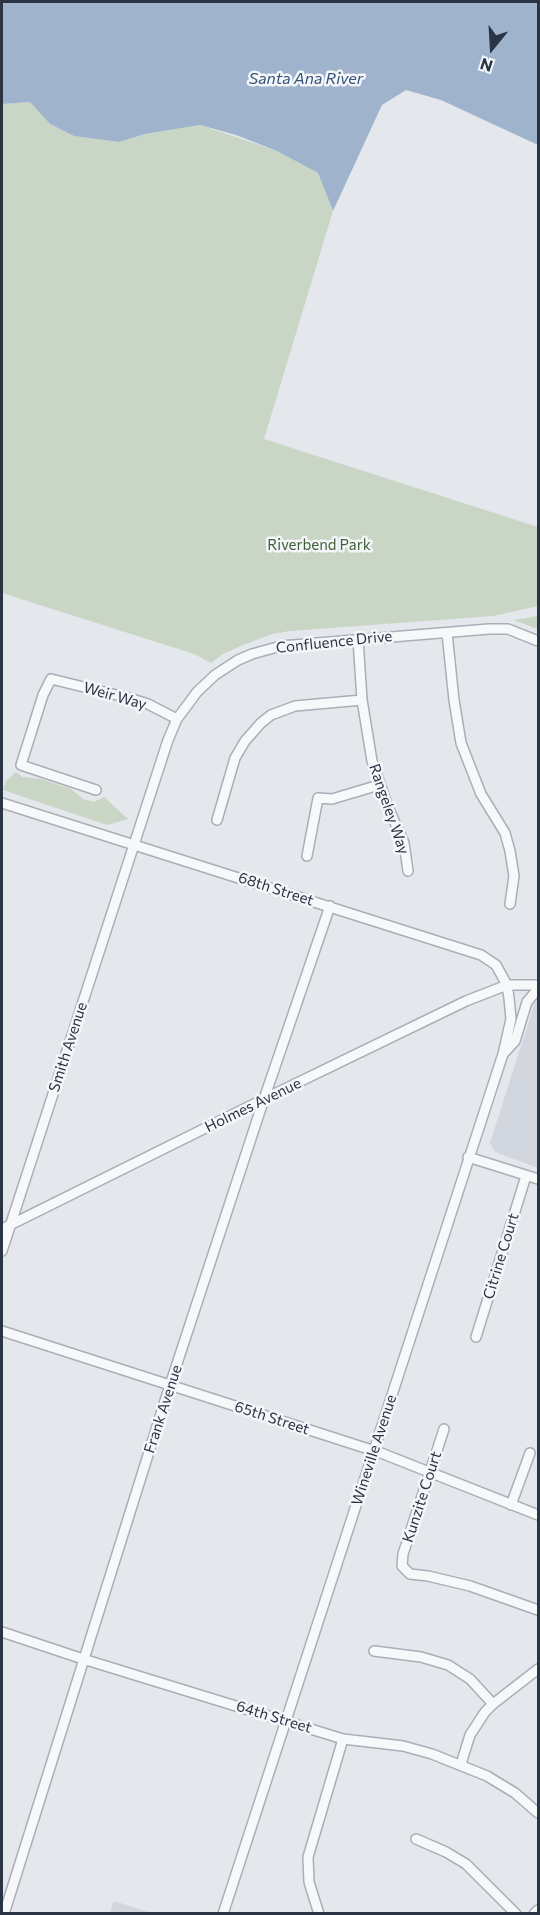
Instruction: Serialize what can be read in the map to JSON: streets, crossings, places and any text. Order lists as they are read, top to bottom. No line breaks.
{"streets":{"street":["Confluence Drive","Weir Way","Rangeley Way","68th Street","Smith Avenue","Holmes Avenue","Citrine Court","Frank Avenue","65th Street","Wineville Avenue","Kunzite Court","64th Street"]},"crossings":[["Confluence Drive","Weir Way"],["Confluence Drive","Rangeley Way"],["Confluence Drive","68th Street"],["Confluence Drive","Smith Avenue"],["68th Street","Smith Avenue"],["68th Street","Holmes Avenue"],["68th Street","Frank Avenue"],["68th Street","Wineville Avenue"],["Smith Avenue","Holmes Avenue"],["Holmes Avenue","Frank Avenue"],["Holmes Avenue","Wineville Avenue"],["Frank Avenue","65th Street"],["Frank Avenue","64th Street"],["65th Street","Wineville Avenue"],["65th Street","Kunzite Court"],["Wineville Avenue","64th Street"]],"water":["Santa Ana River"],"parks":["Riverbend Park"],"north":"bottom"}
